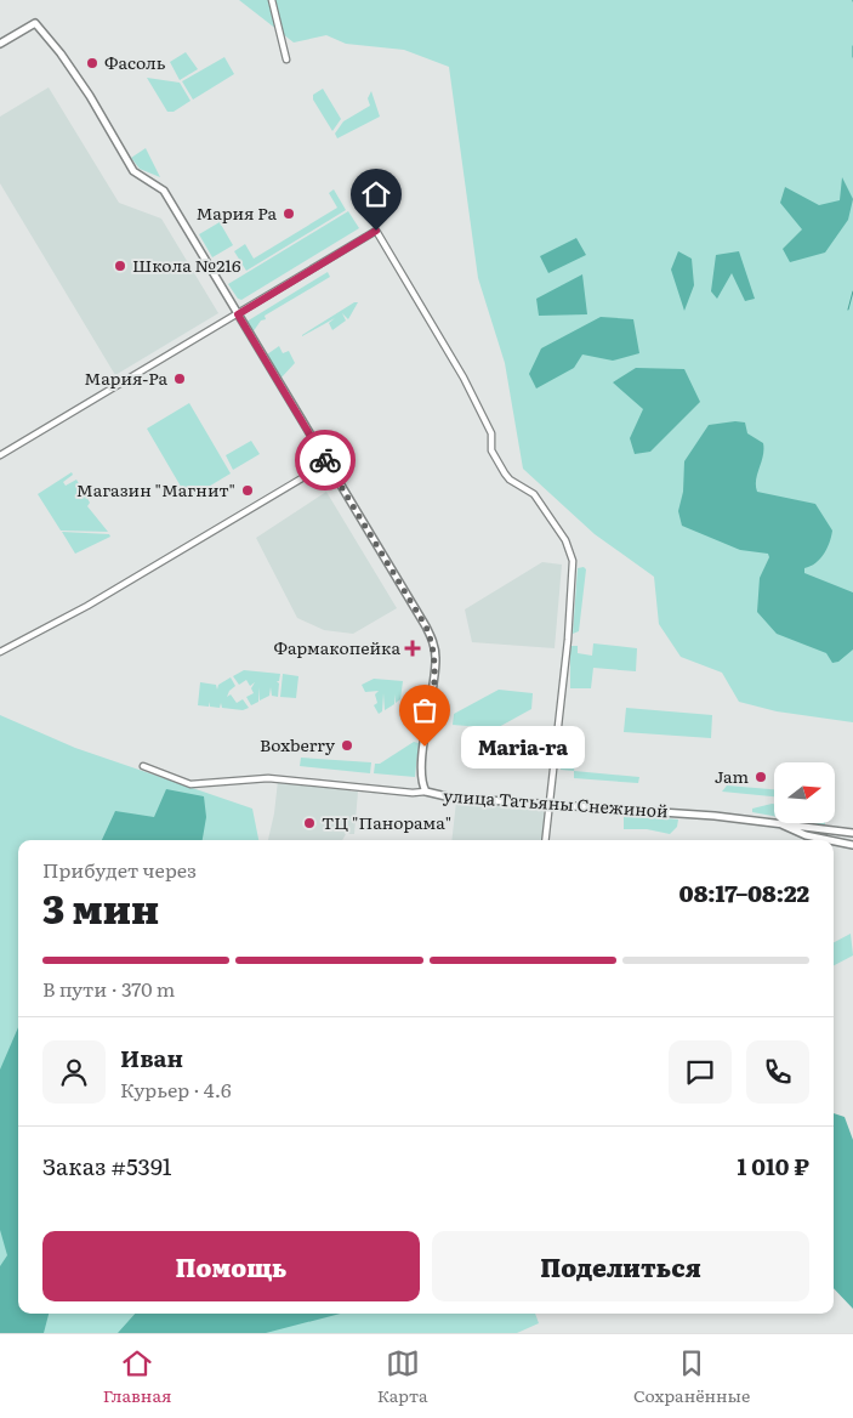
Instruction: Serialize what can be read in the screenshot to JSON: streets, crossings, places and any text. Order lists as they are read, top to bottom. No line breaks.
{"streets":{"street":["улица Татьяны Снежиной"]},"places":{"other":["Фасоль","Мария Ра","Школа №216","Мария-Ра","Магазин \"Магнит\"","Boxberry","Maria-ra","Jam","ТЦ \"Панорама\""],"health":["Фармакопейка"]},"north":"right","page":{"bubble":"Maria-ra","heading":["3 мин","Прибудет через","08:17–08:22"],"panel":["Иван","Курьер · 4.6","Заказ #5391","1 010 ₽"],"bar":"В пути · 370 m","buttons":["Помощь","Поделиться"],"tabs":["Главная","Карта","Сохранённые"]}}
